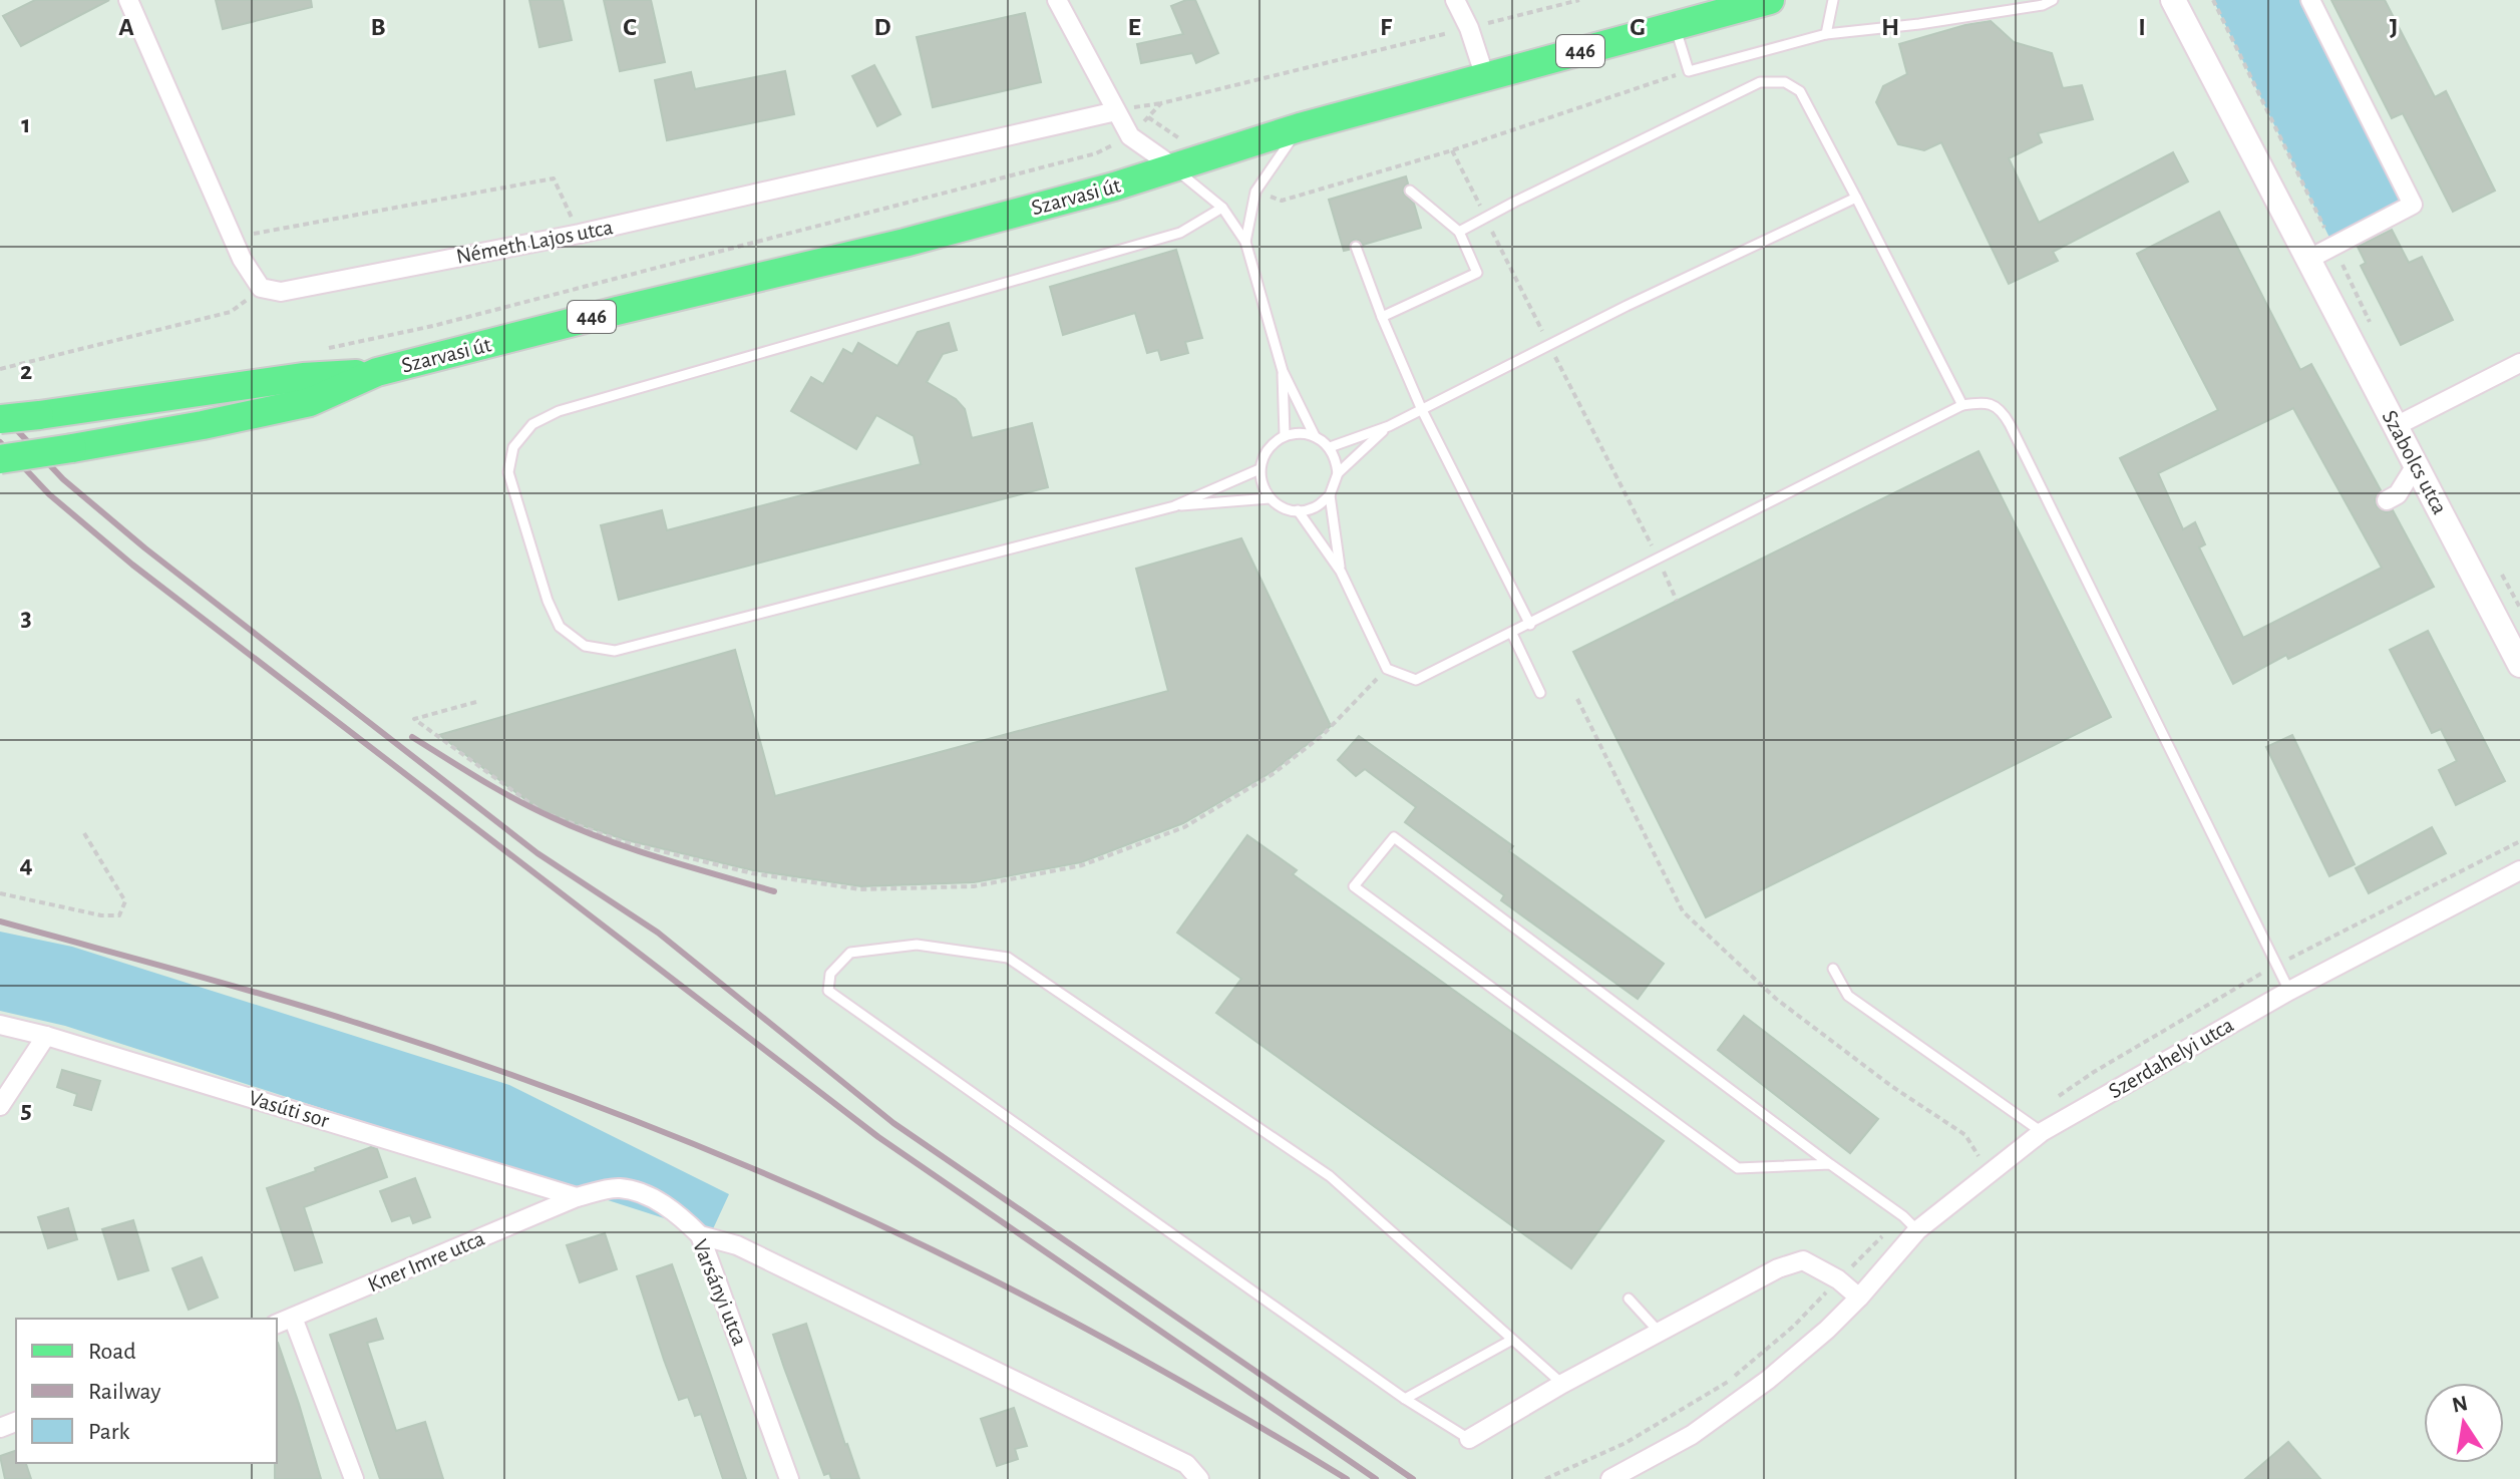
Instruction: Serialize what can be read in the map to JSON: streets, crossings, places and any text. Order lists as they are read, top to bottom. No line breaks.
{"streets":{"main road":["446","Szarvasi út"],"street":["Németh Lajos utca","Szabolcs utca","Szerdahelyi utca","Vasúti sor","Kner Imre utca","Varsányi utca"]},"crossings":[["Vasúti sor","Kner Imre utca"],["Vasúti sor","Varsányi utca"],["Kner Imre utca","Varsányi utca"]],"legend":["Road","Railway","Park"],"north":"top","grid":{"columns":["A","B","C","D","E","F","G","H","I","J"],"rows":["1","2","3","4","5"]}}
